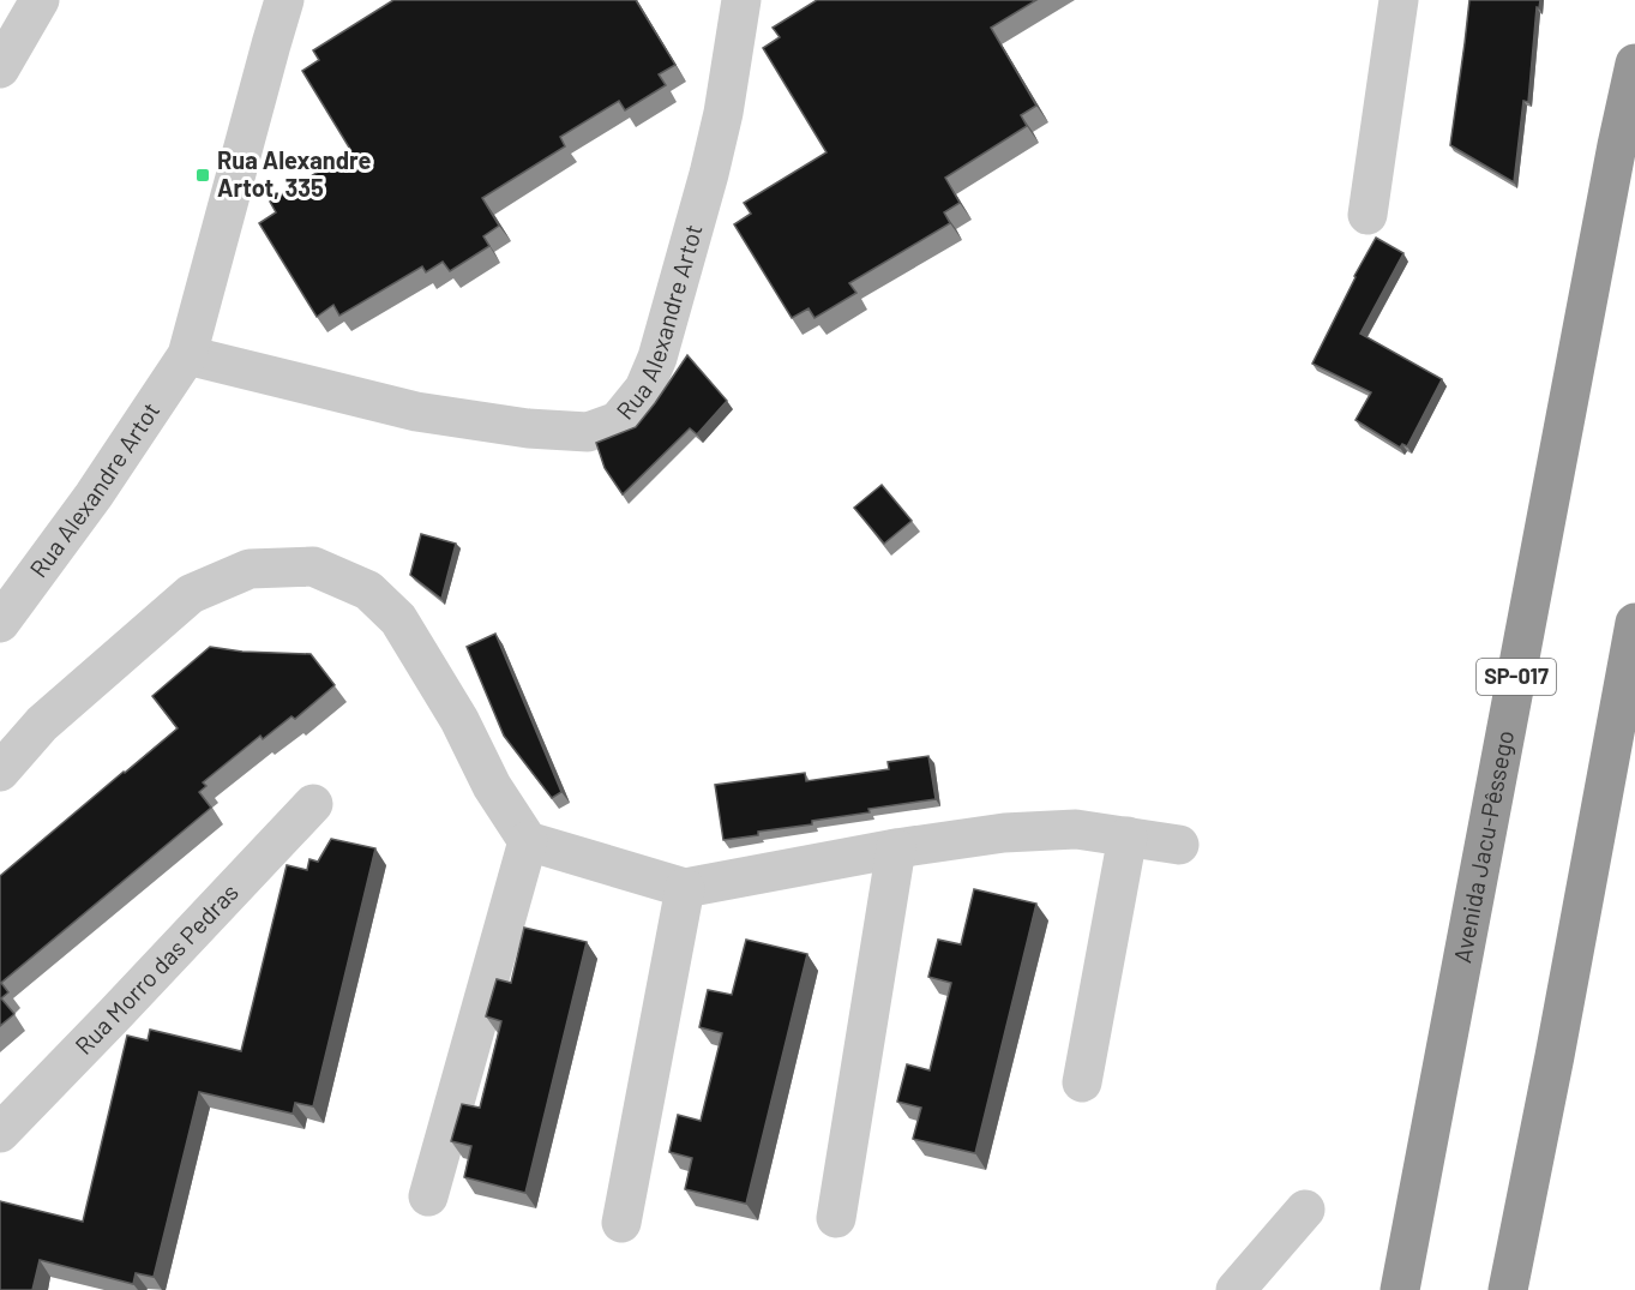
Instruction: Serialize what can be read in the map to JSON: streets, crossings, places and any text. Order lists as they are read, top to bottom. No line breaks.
{"streets":{"highway":["SP-017","Avenida Jacu-Pêssego"],"street":["Rua Alexandre Artot","Rua Morro das Pedras"]},"places":{"transit":["Rua Alexandre Artot, 335"]}}
